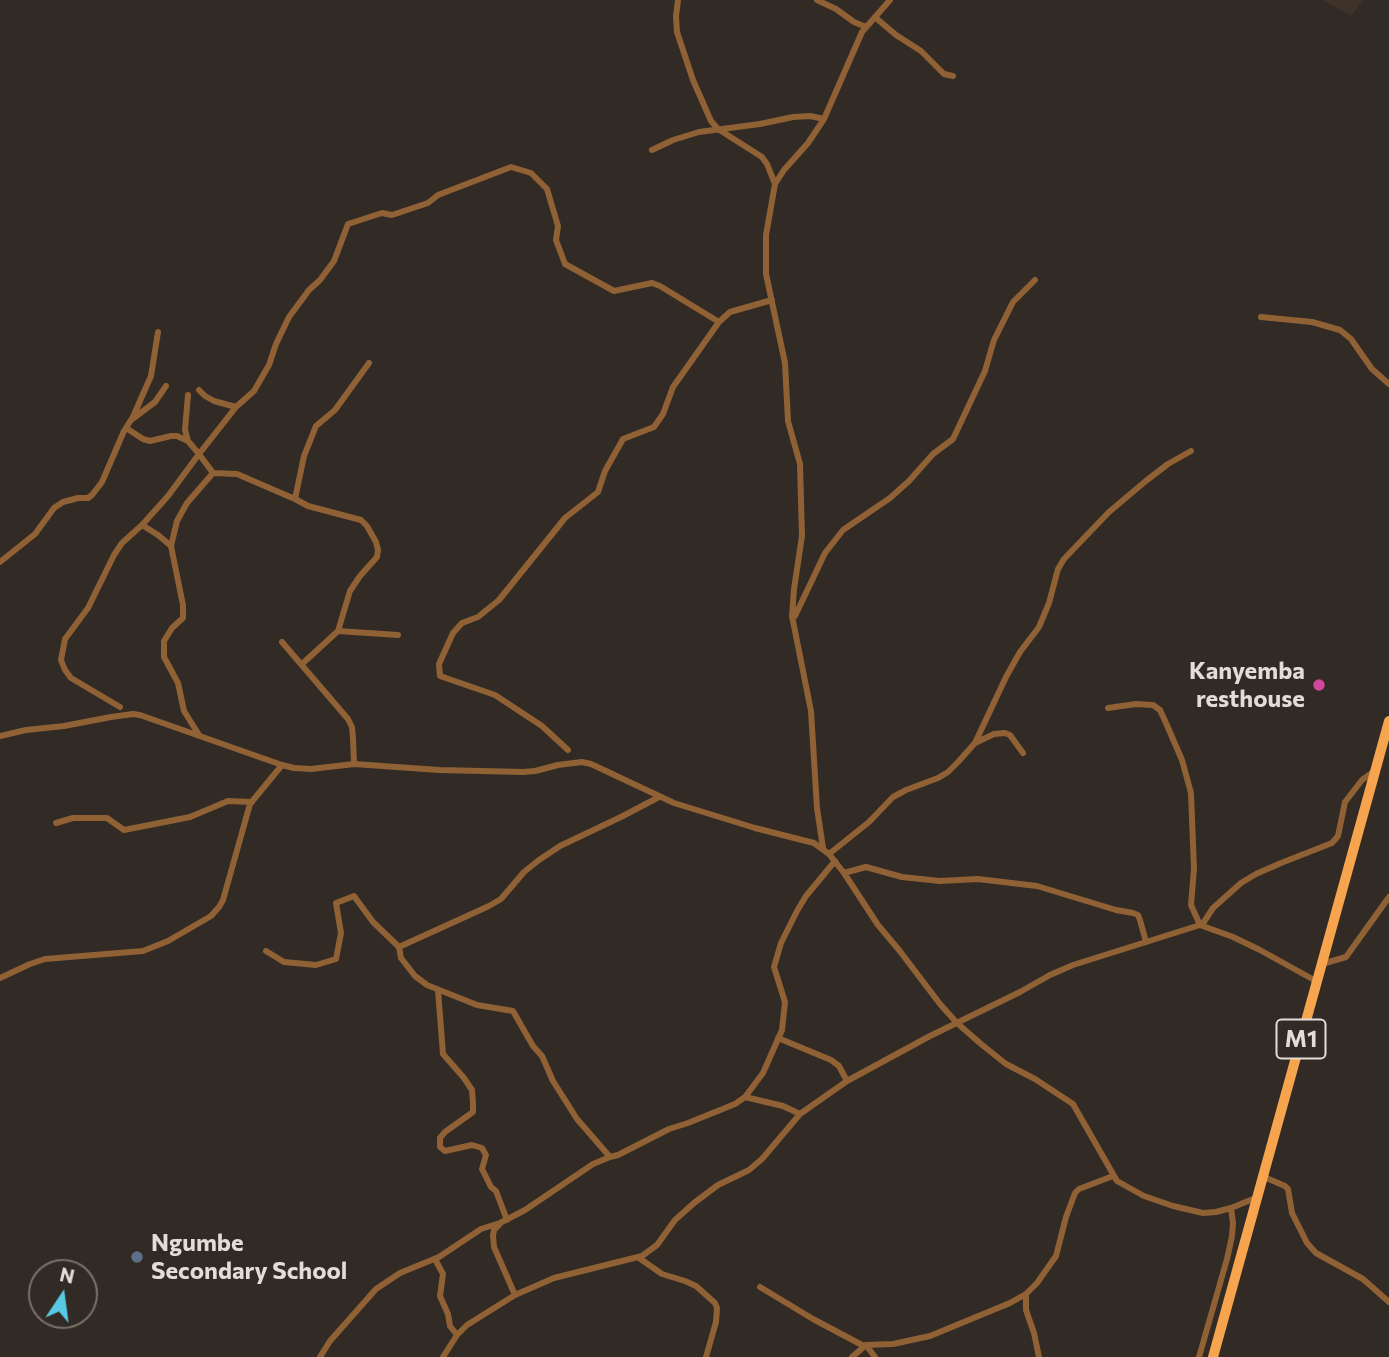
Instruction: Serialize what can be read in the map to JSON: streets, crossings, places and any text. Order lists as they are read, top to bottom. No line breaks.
{"streets":{"highway":["M1"]},"places":["Kanyemba resthouse","Ngumbe Secondary School"],"north":"top"}
